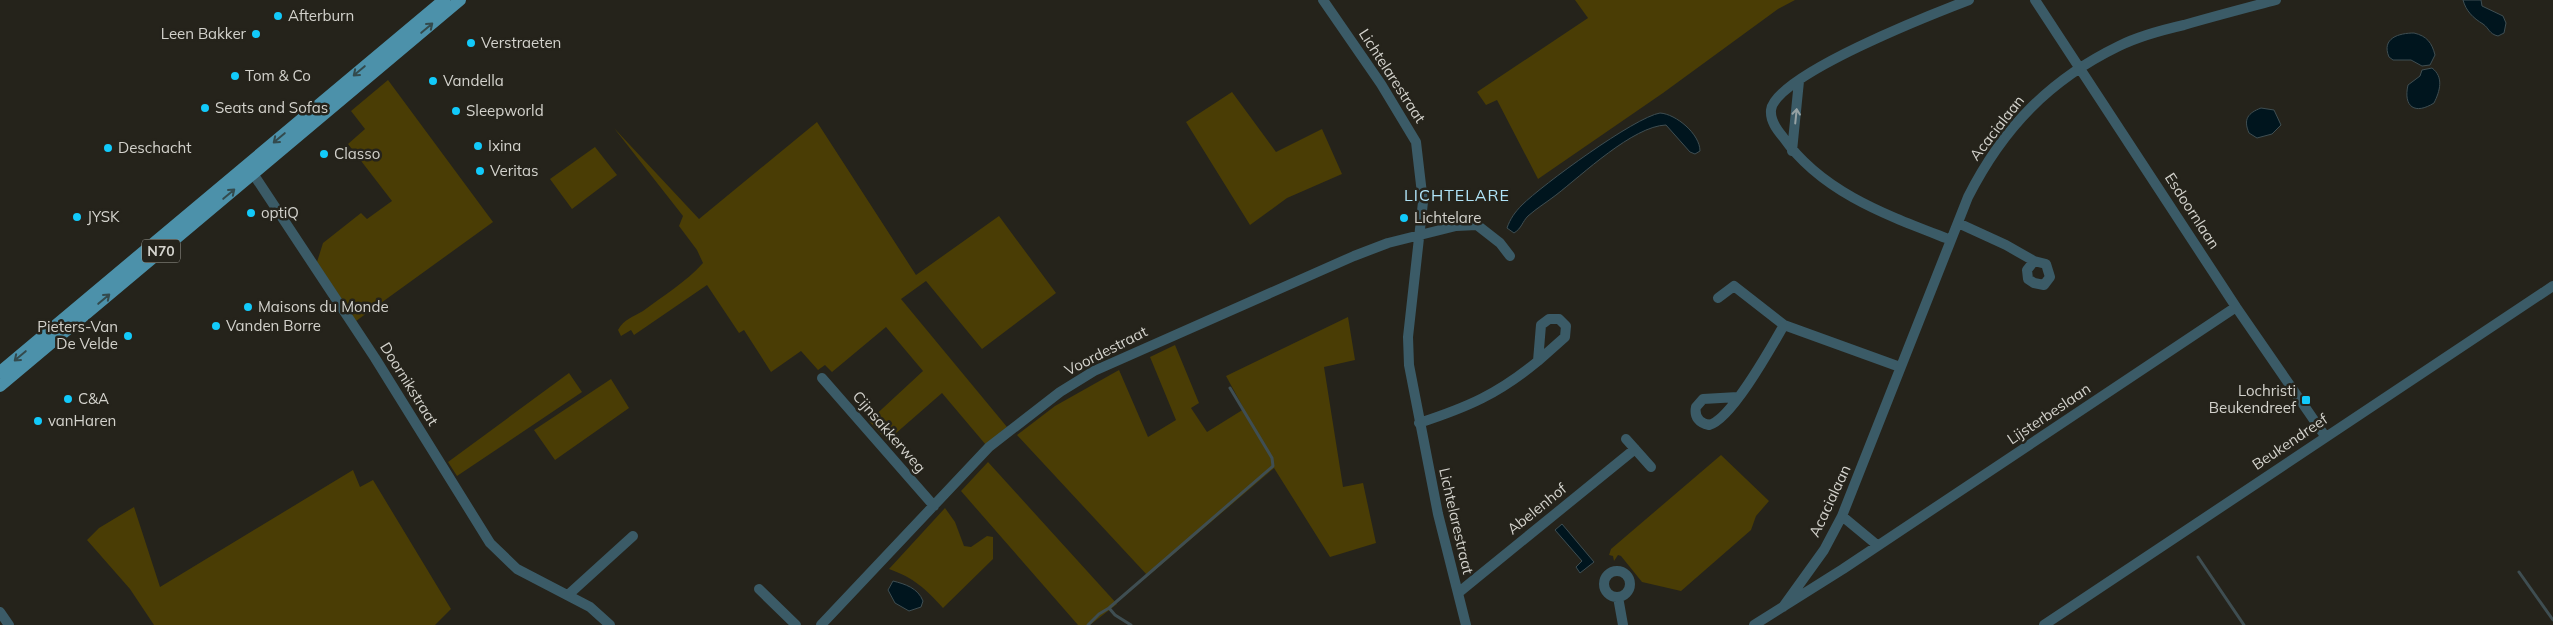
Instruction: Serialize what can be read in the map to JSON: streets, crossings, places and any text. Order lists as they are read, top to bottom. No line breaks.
{"streets":{"main road":["N70"],"street":["Lichtelarestraat","Acacialaan","Esdoornlaan","Voordestraat","Doornikstraat","Lijsterbeslaan","Cijnsakkerweg","Beukendreef","Abelenhof"]},"crossings":[["Lichtelarestraat","Voordestraat"],["Lichtelarestraat","Abelenhof"],["Acacialaan","Esdoornlaan"],["Acacialaan","Lijsterbeslaan"],["Esdoornlaan","Lijsterbeslaan"],["Esdoornlaan","Beukendreef"],["N70","Doornikstraat"],["Voordestraat","Cijnsakkerweg"]],"districts":["LICHTELARE"],"places":{"other":["Afterburn","Leen Bakker","Verstraeten","Tom & Co","Vandella","Seats and Sofas","Sleepworld","Ixina","Deschacht","Classo","Veritas","optiQ","JYSK","Lichtelare","Maisons du Monde","Vanden Borre","Pieters-Van De Velde","C&A","vanHaren"],"transit":["Lochristi Beukendreef"]}}
